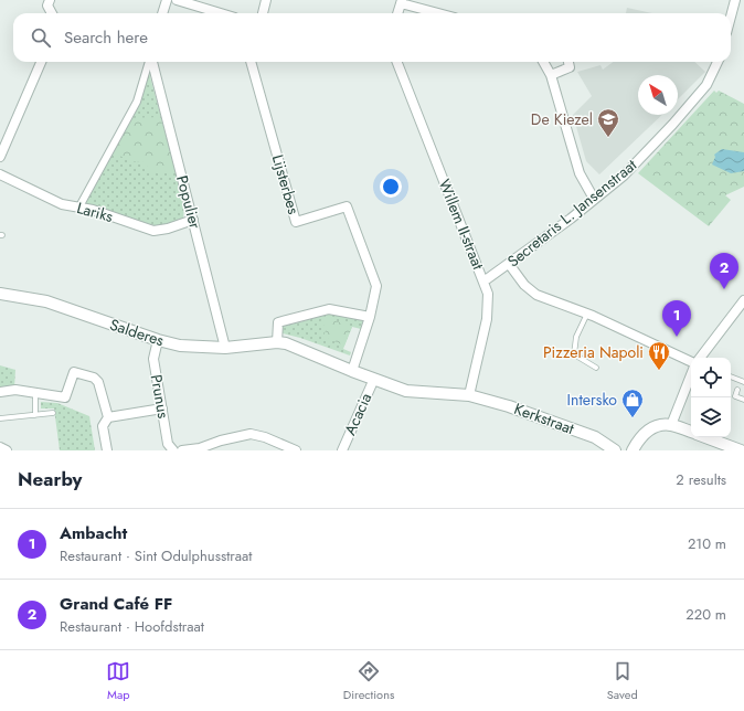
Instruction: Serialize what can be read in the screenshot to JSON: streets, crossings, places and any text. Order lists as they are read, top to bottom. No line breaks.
{"streets":{"street":["Lijsterbes","Populier","Lariks","Secretaris L. Jansenstraat","Willem II-straat","Salderes","Prunus","Acacia","Kerkstraat"]},"crossings":[["Lijsterbes","Salderes"],["Populier","Lariks"],["Populier","Salderes"],["Secretaris L. Jansenstraat","Willem II-straat"],["Willem II-straat","Salderes"],["Willem II-straat","Kerkstraat"],["Salderes","Prunus"],["Salderes","Acacia"],["Salderes","Kerkstraat"]],"places":{"school or university":["De Kiezel"],"restaurant":["Pizzeria Napoli"],"shop":["Intersko"]},"north":"top left","page":{"search":"Search here","pins":["2","1"],"heading":["Nearby","2 results"],"list":[{"mark":"1","name":"Ambacht","note":"Restaurant · Sint Odulphusstraat","value":"210 m"},{"mark":"2","name":"Grand Café FF","note":"Restaurant · Hoofdstraat","value":"220 m"}],"nav":["Map","Directions","Saved"]}}
